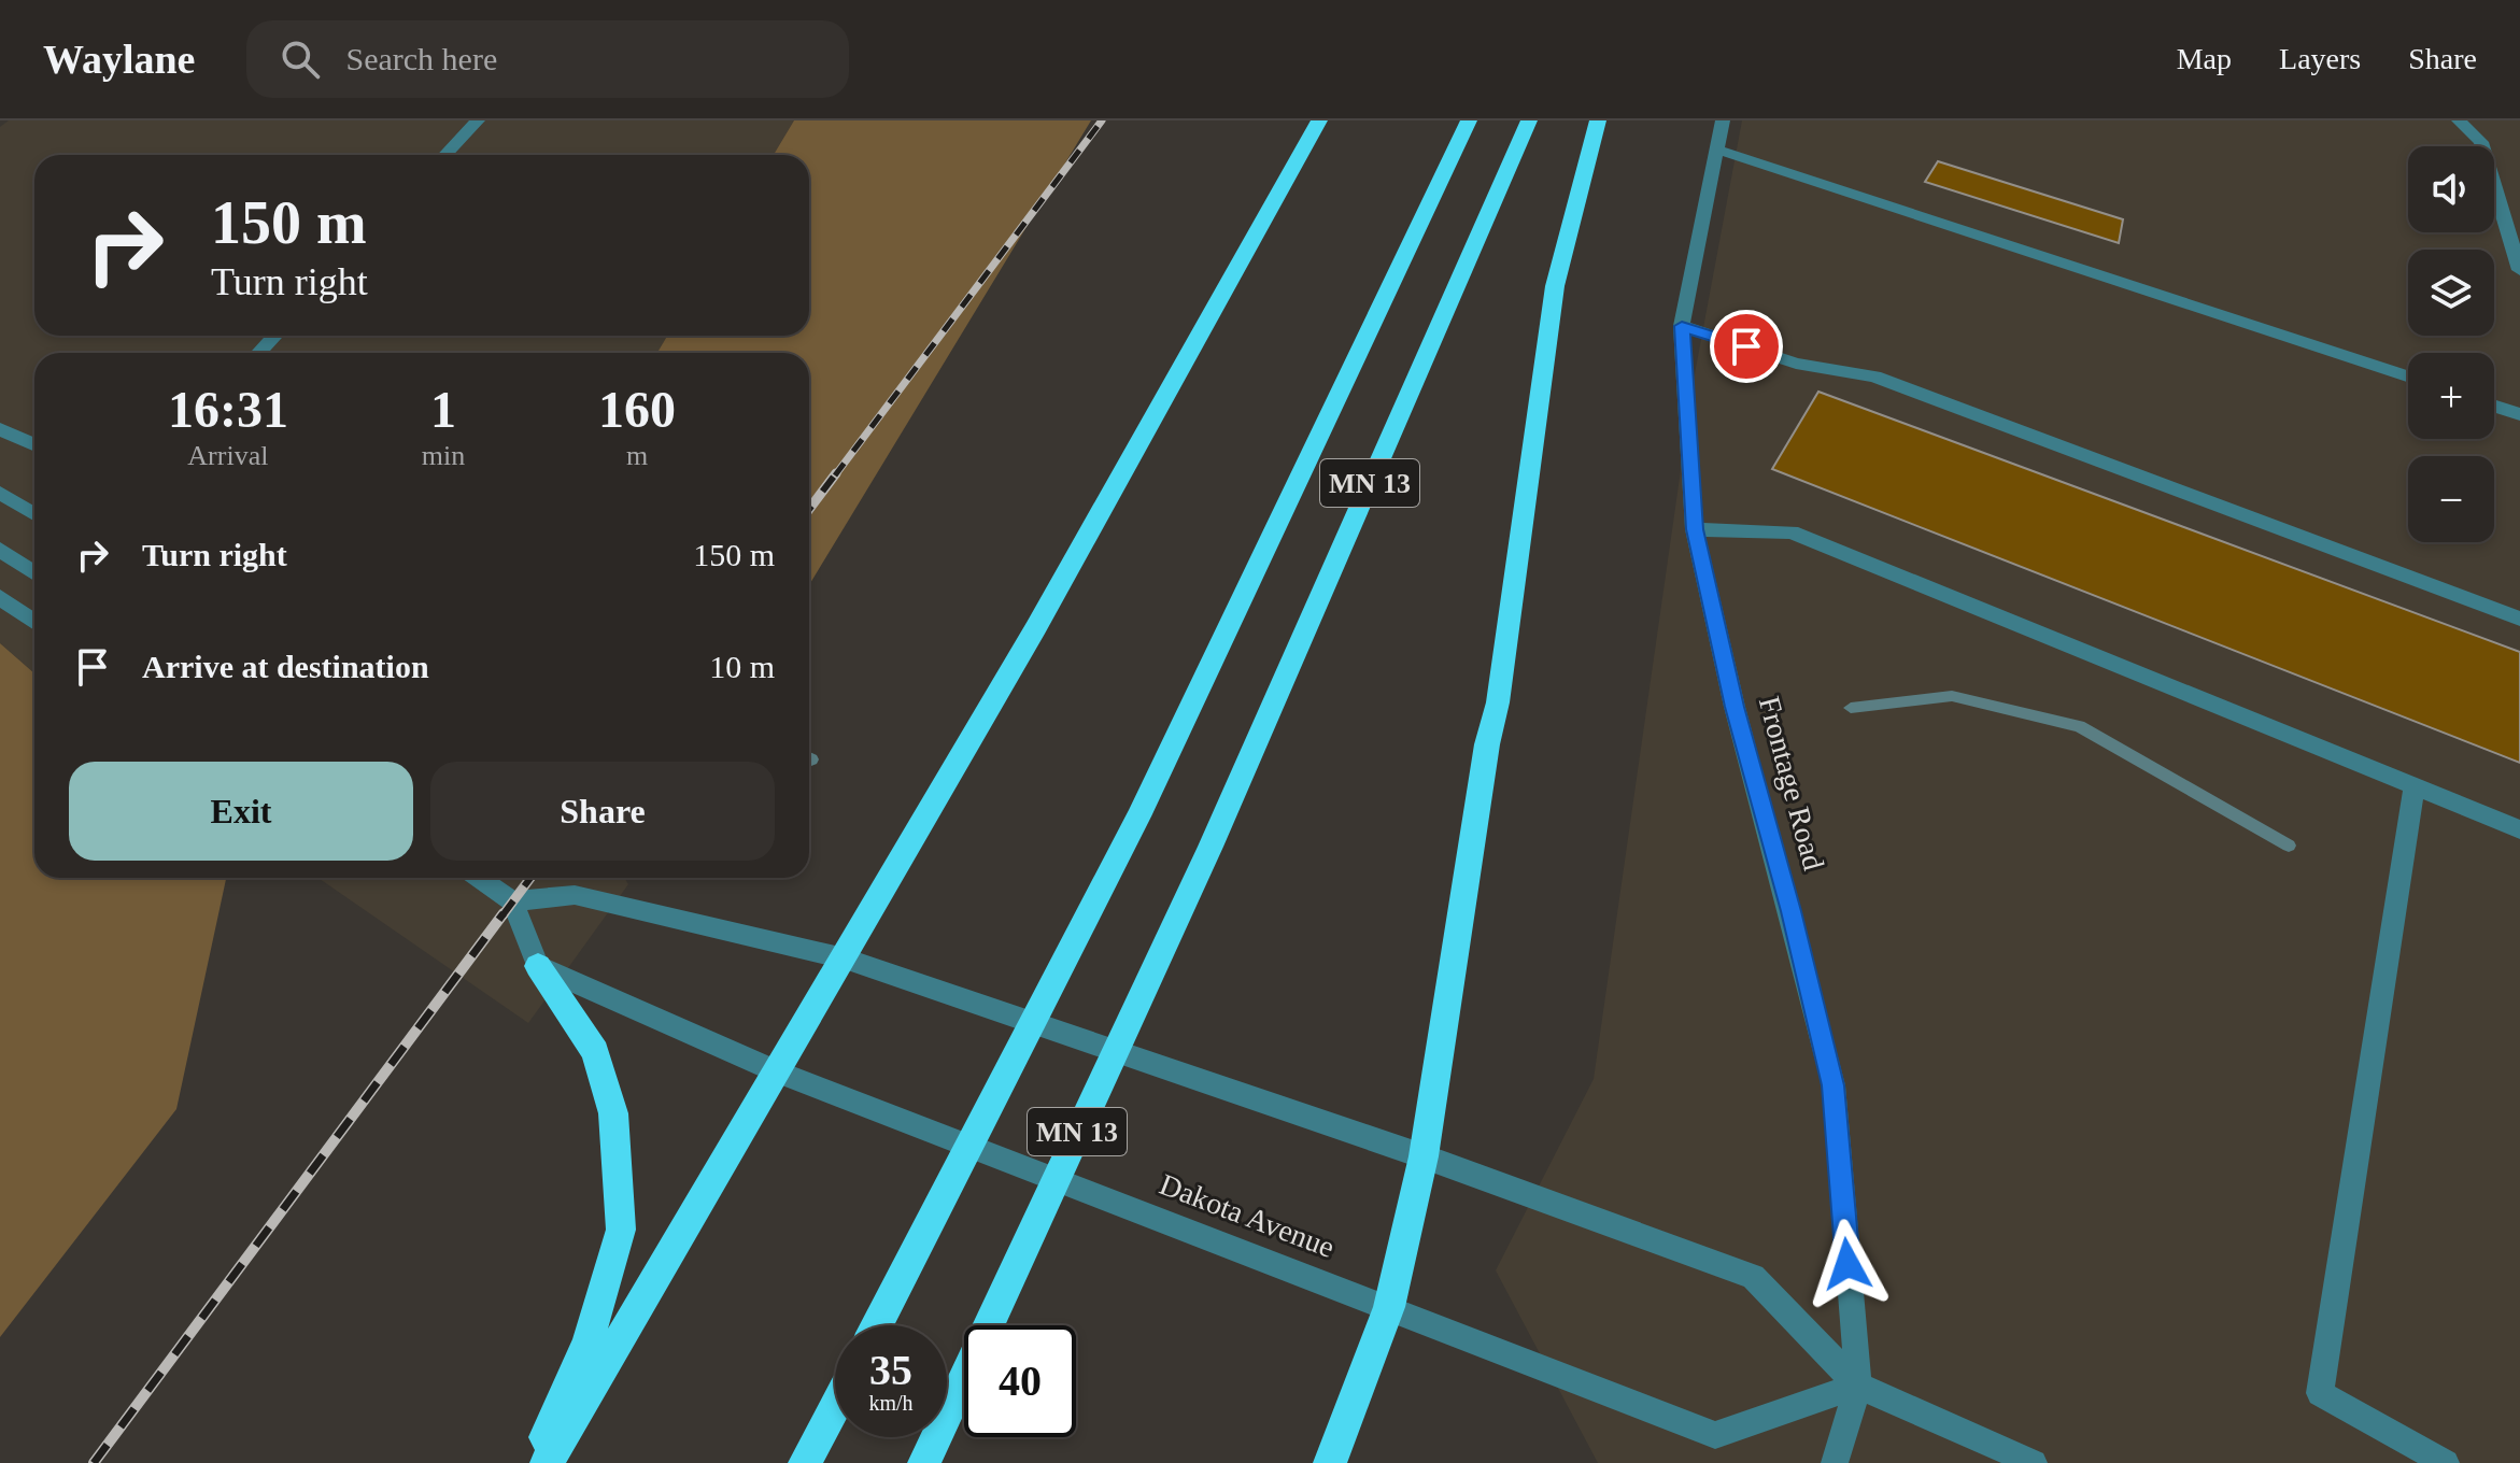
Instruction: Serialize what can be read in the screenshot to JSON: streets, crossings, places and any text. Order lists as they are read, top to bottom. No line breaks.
{"streets":{"highway":["MN 13"],"street":["Frontage Road","Dakota Avenue"]},"crossings":[["Frontage Road","Dakota Avenue"]],"page":{"header":"Waylane","search":"Search here","nav":["Map","Layers","Share"],"map_buttons":["+","−"],"turn":["150 m","Turn right"],"eta":["16:31","Arrival","1","min","160","m"],"list":[{"name":"Turn right","value":"150 m"},{"name":"Arrive at destination","value":"10 m"}],"buttons":["Exit","Share"],"speed":"35 km/h","limit":"40"}}
